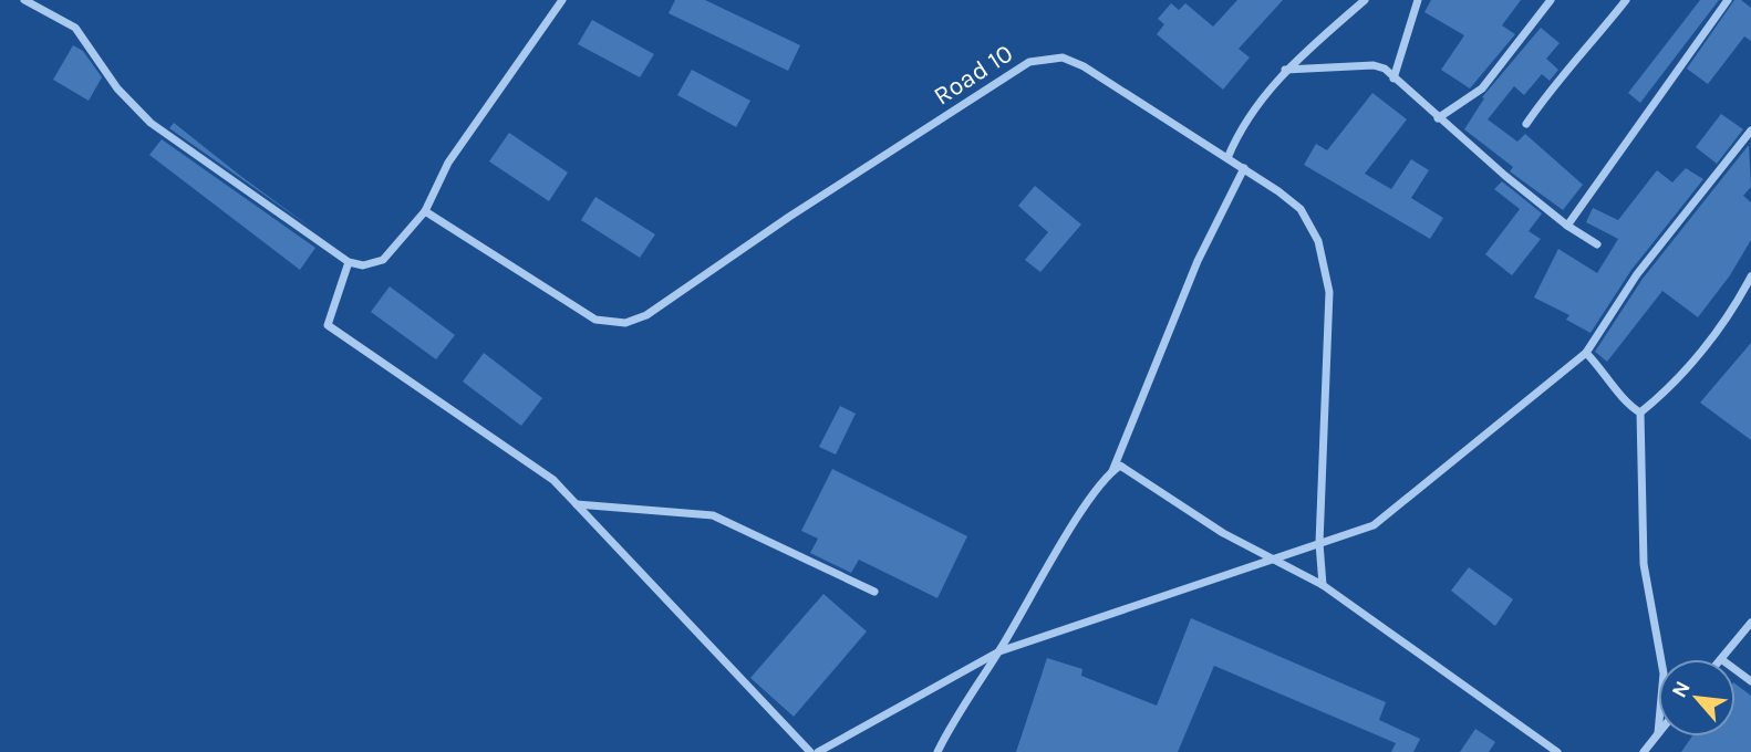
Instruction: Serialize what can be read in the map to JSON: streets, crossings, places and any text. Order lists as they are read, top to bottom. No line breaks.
{"streets":{"street":["Road 10"]},"north":"top left"}
